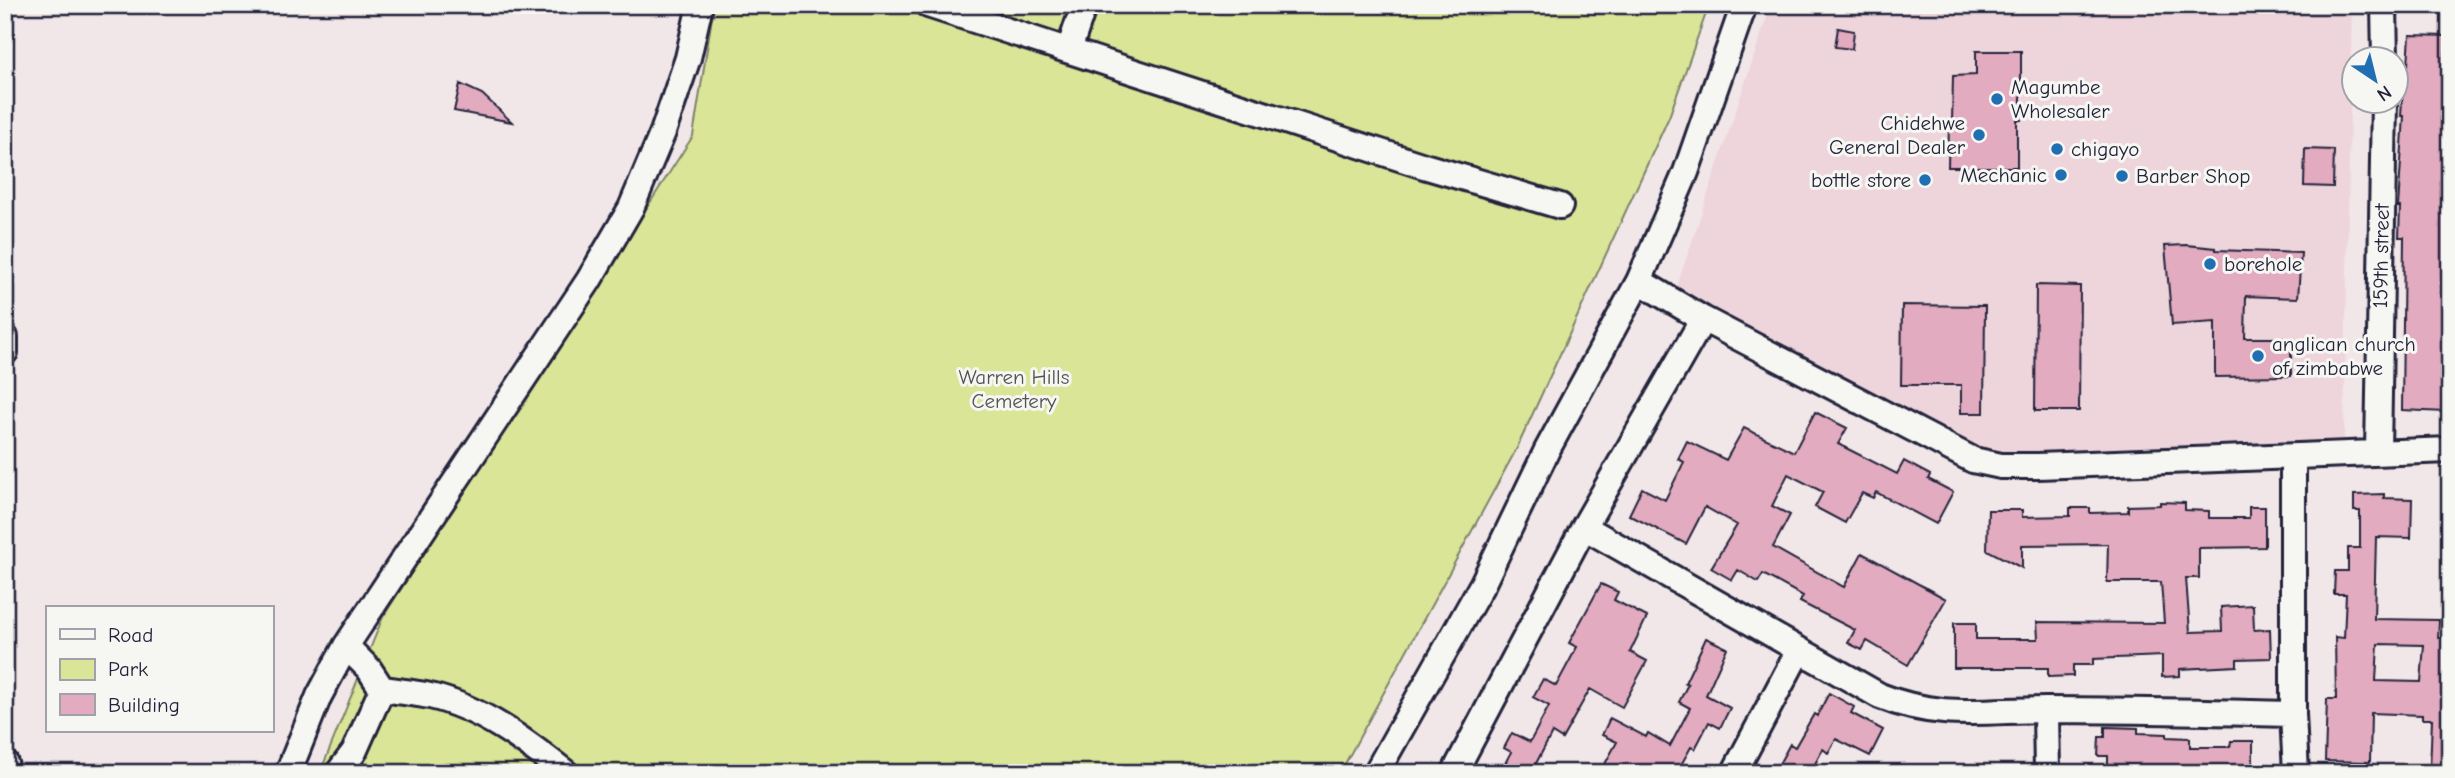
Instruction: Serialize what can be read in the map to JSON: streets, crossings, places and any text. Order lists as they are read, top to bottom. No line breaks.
{"streets":{"street":["159th street"]},"parks":["Warren Hills Cemetery"],"places":["Magumbe Wholesaler","Chidehwe General Dealer","chigayo","Mechanic","Barber Shop","bottle store","borehole","anglican church of zimbabwe"],"legend":["Road","Park","Building"],"north":"bottom right"}
